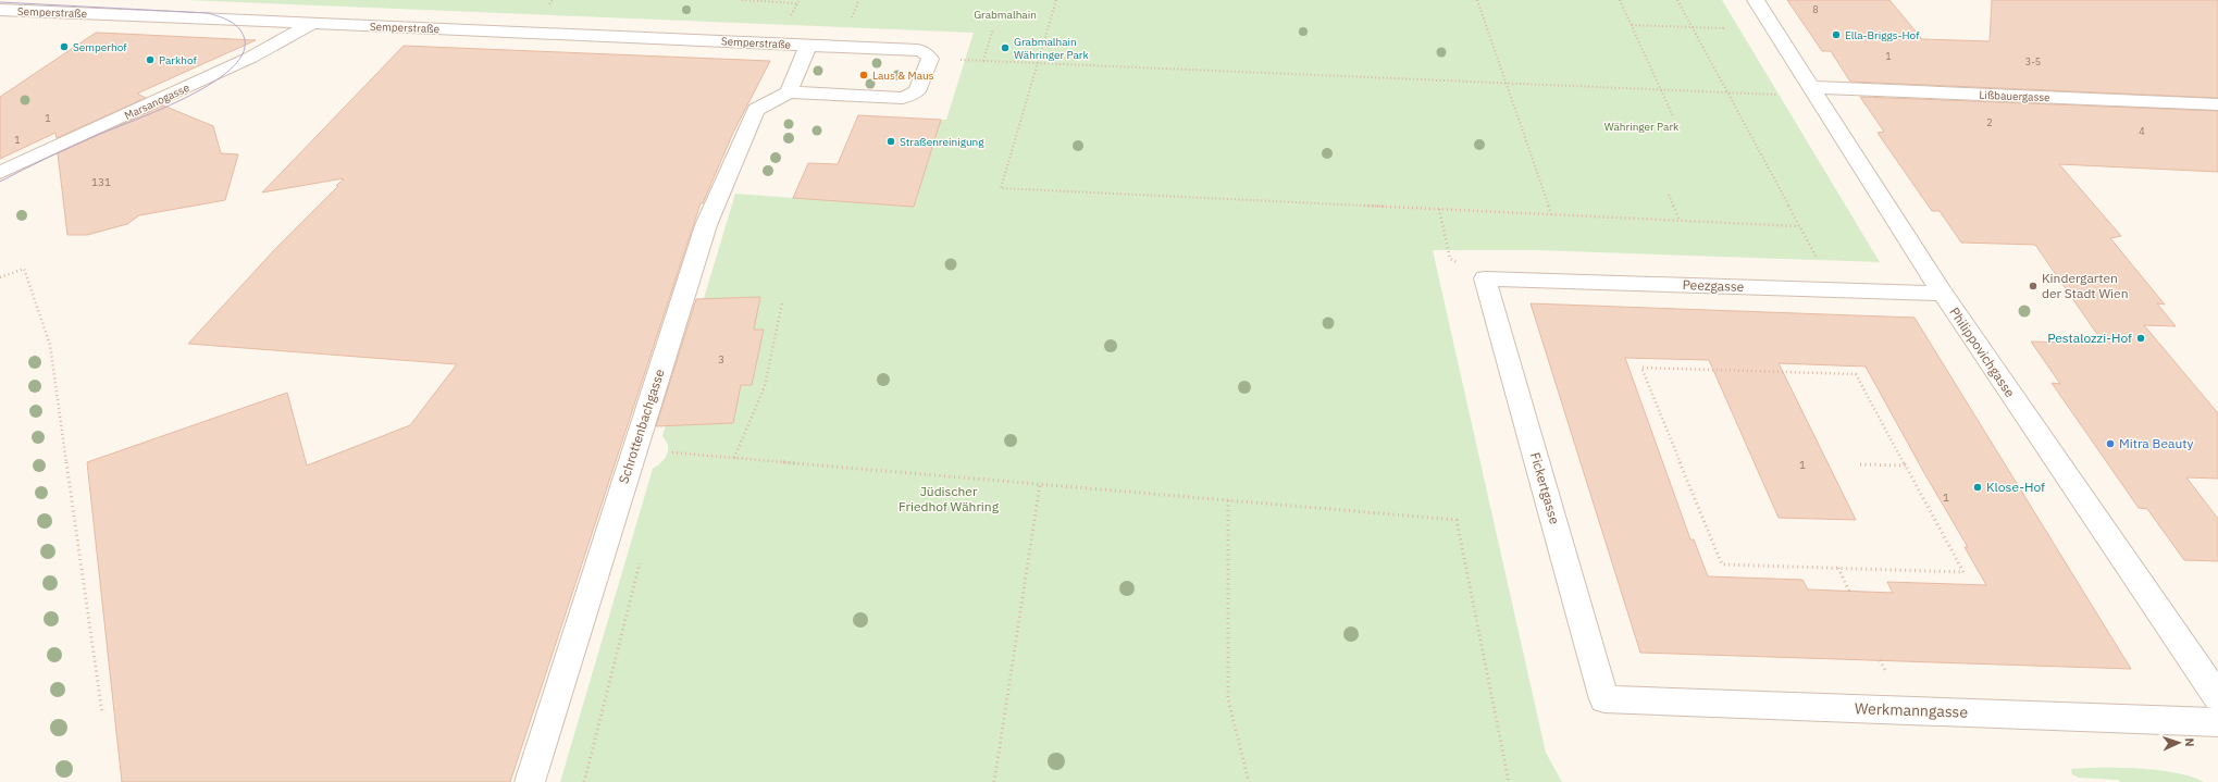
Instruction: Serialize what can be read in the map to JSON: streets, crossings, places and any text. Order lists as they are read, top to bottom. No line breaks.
{"streets":{"street":["Semperstraße","Lißbauergasse","Marsanogasse","Peezgasse","Philippovichgasse","Schrottenbachgasse","Fickertgasse","Werkmanngasse"]},"crossings":[["Semperstraße","Marsanogasse"],["Semperstraße","Schrottenbachgasse"],["Lißbauergasse","Philippovichgasse"],["Peezgasse","Philippovichgasse"],["Peezgasse","Fickertgasse"],["Fickertgasse","Werkmanngasse"]],"parks":["Grabmalhain","Währinger Park","Jüdischer Friedhof Währing"],"places":["Ella-Briggs-Hof","Semperhof","Grabmalhain Währinger Park","Parkhof","Laus & Maus","Straßenreinigung","Kindergarten der Stadt Wien","Pestalozzi-Hof","Mitra Beauty","Klose-Hof"],"house_numbers":["8","1","3-5","1","2","4","1","131","3","1","1"],"north":"right"}
